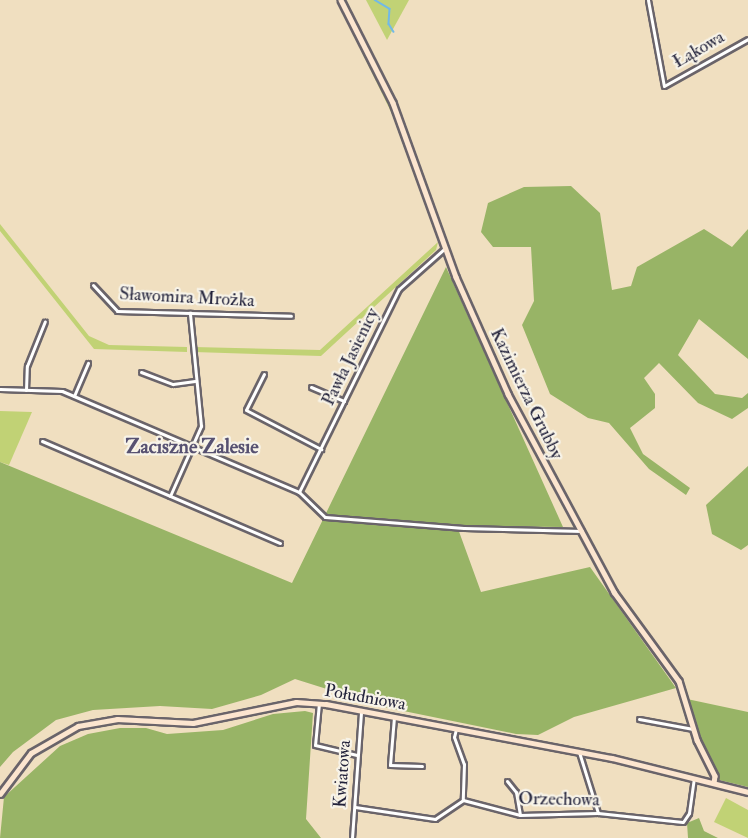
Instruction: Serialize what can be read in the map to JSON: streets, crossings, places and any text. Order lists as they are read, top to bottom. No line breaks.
{"streets":{"street":["Łąkowa","Sławomira Mrożka","Pawła Jasienicy","Kazimierza Grubby","Południowa","Kwiatowa","Orzechowa"]},"crossings":[["Pawła Jasienicy","Kazimierza Grubby"],["Kazimierza Grubby","Południowa"],["Południowa","Kwiatowa"],["Południowa","Orzechowa"]],"districts":["Zaciszne Zalesie"]}
